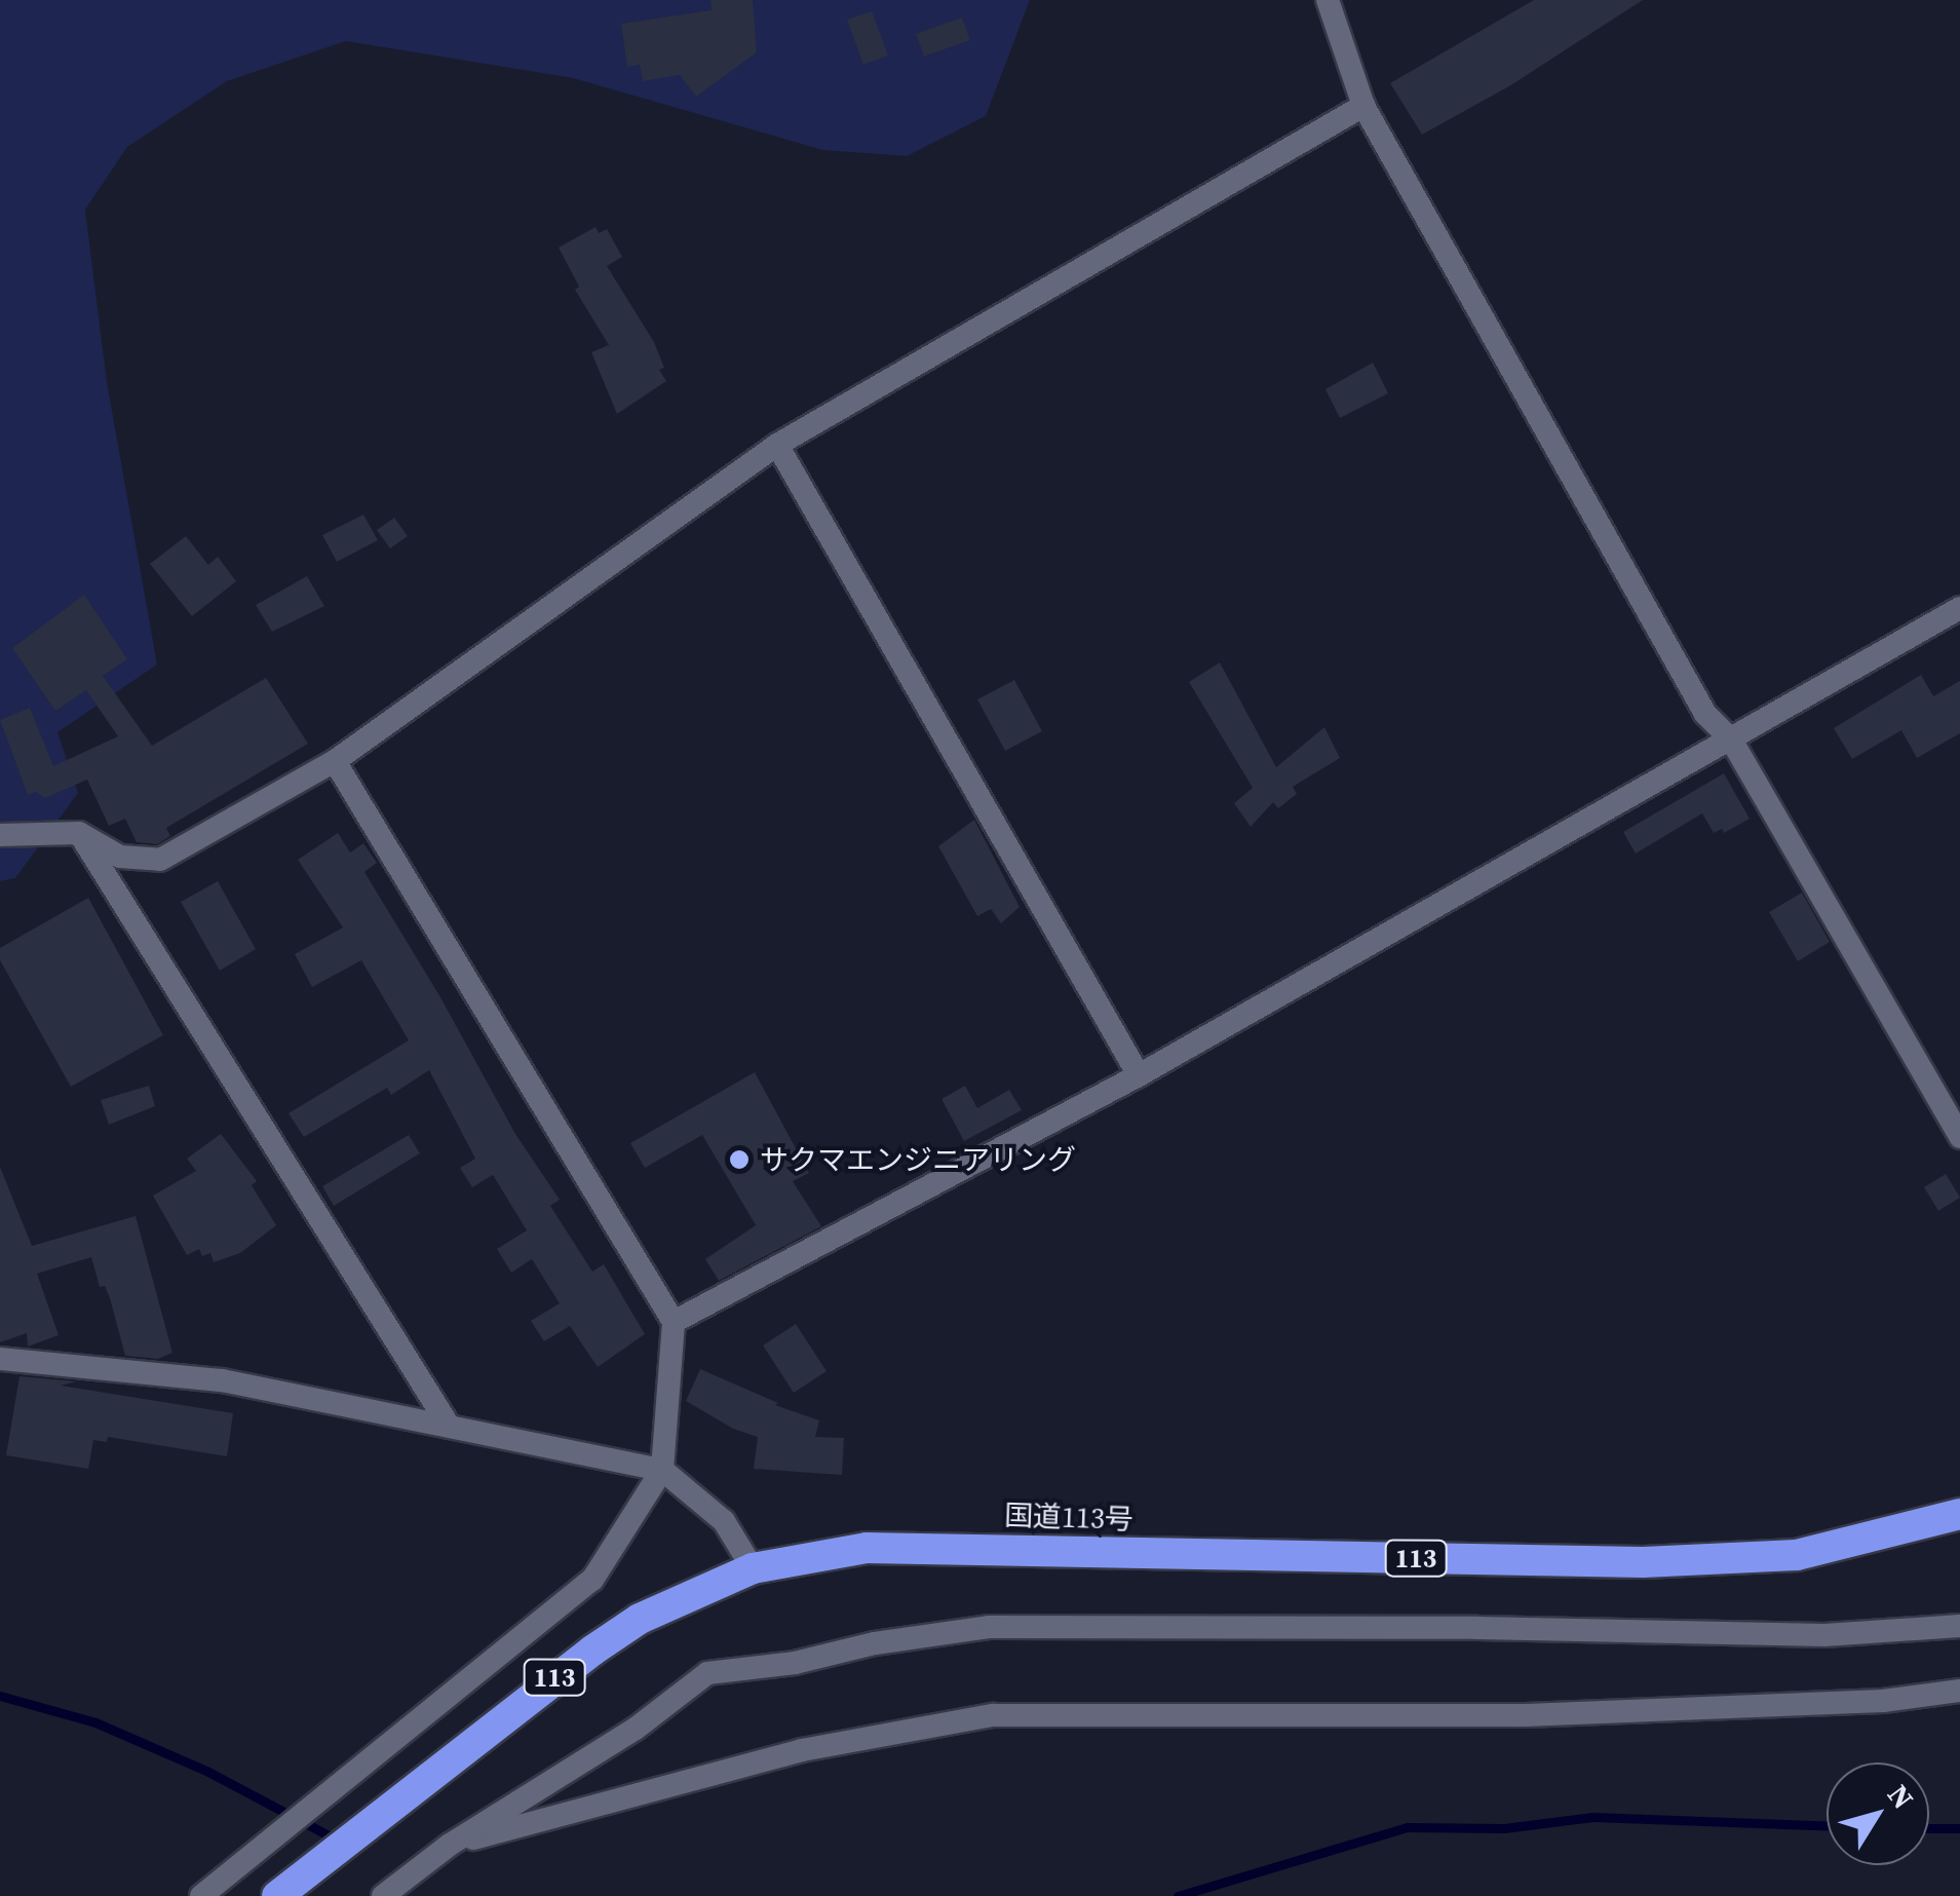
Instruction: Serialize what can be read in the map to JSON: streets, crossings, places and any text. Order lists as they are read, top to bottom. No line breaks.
{"streets":{"highway":["国道113号","113"]},"places":["サクマエンジニアリング"],"north":"top right"}
